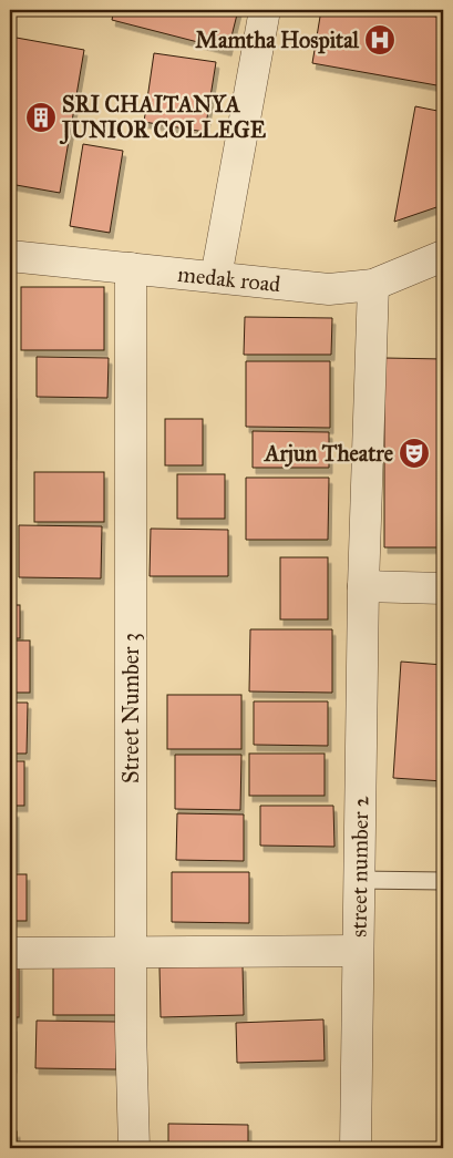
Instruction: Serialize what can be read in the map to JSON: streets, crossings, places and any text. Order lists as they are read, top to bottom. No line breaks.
{"streets":{"street":["medak road","Street Number 3","street number 2"]},"crossings":[["medak road","Street Number 3"],["medak road","street number 2"]],"places":{"hospital":["Mamtha Hospital"],"building":["SRI CHAITANYA JUNIOR COLLEGE"],"theatre":["Arjun Theatre"]}}
